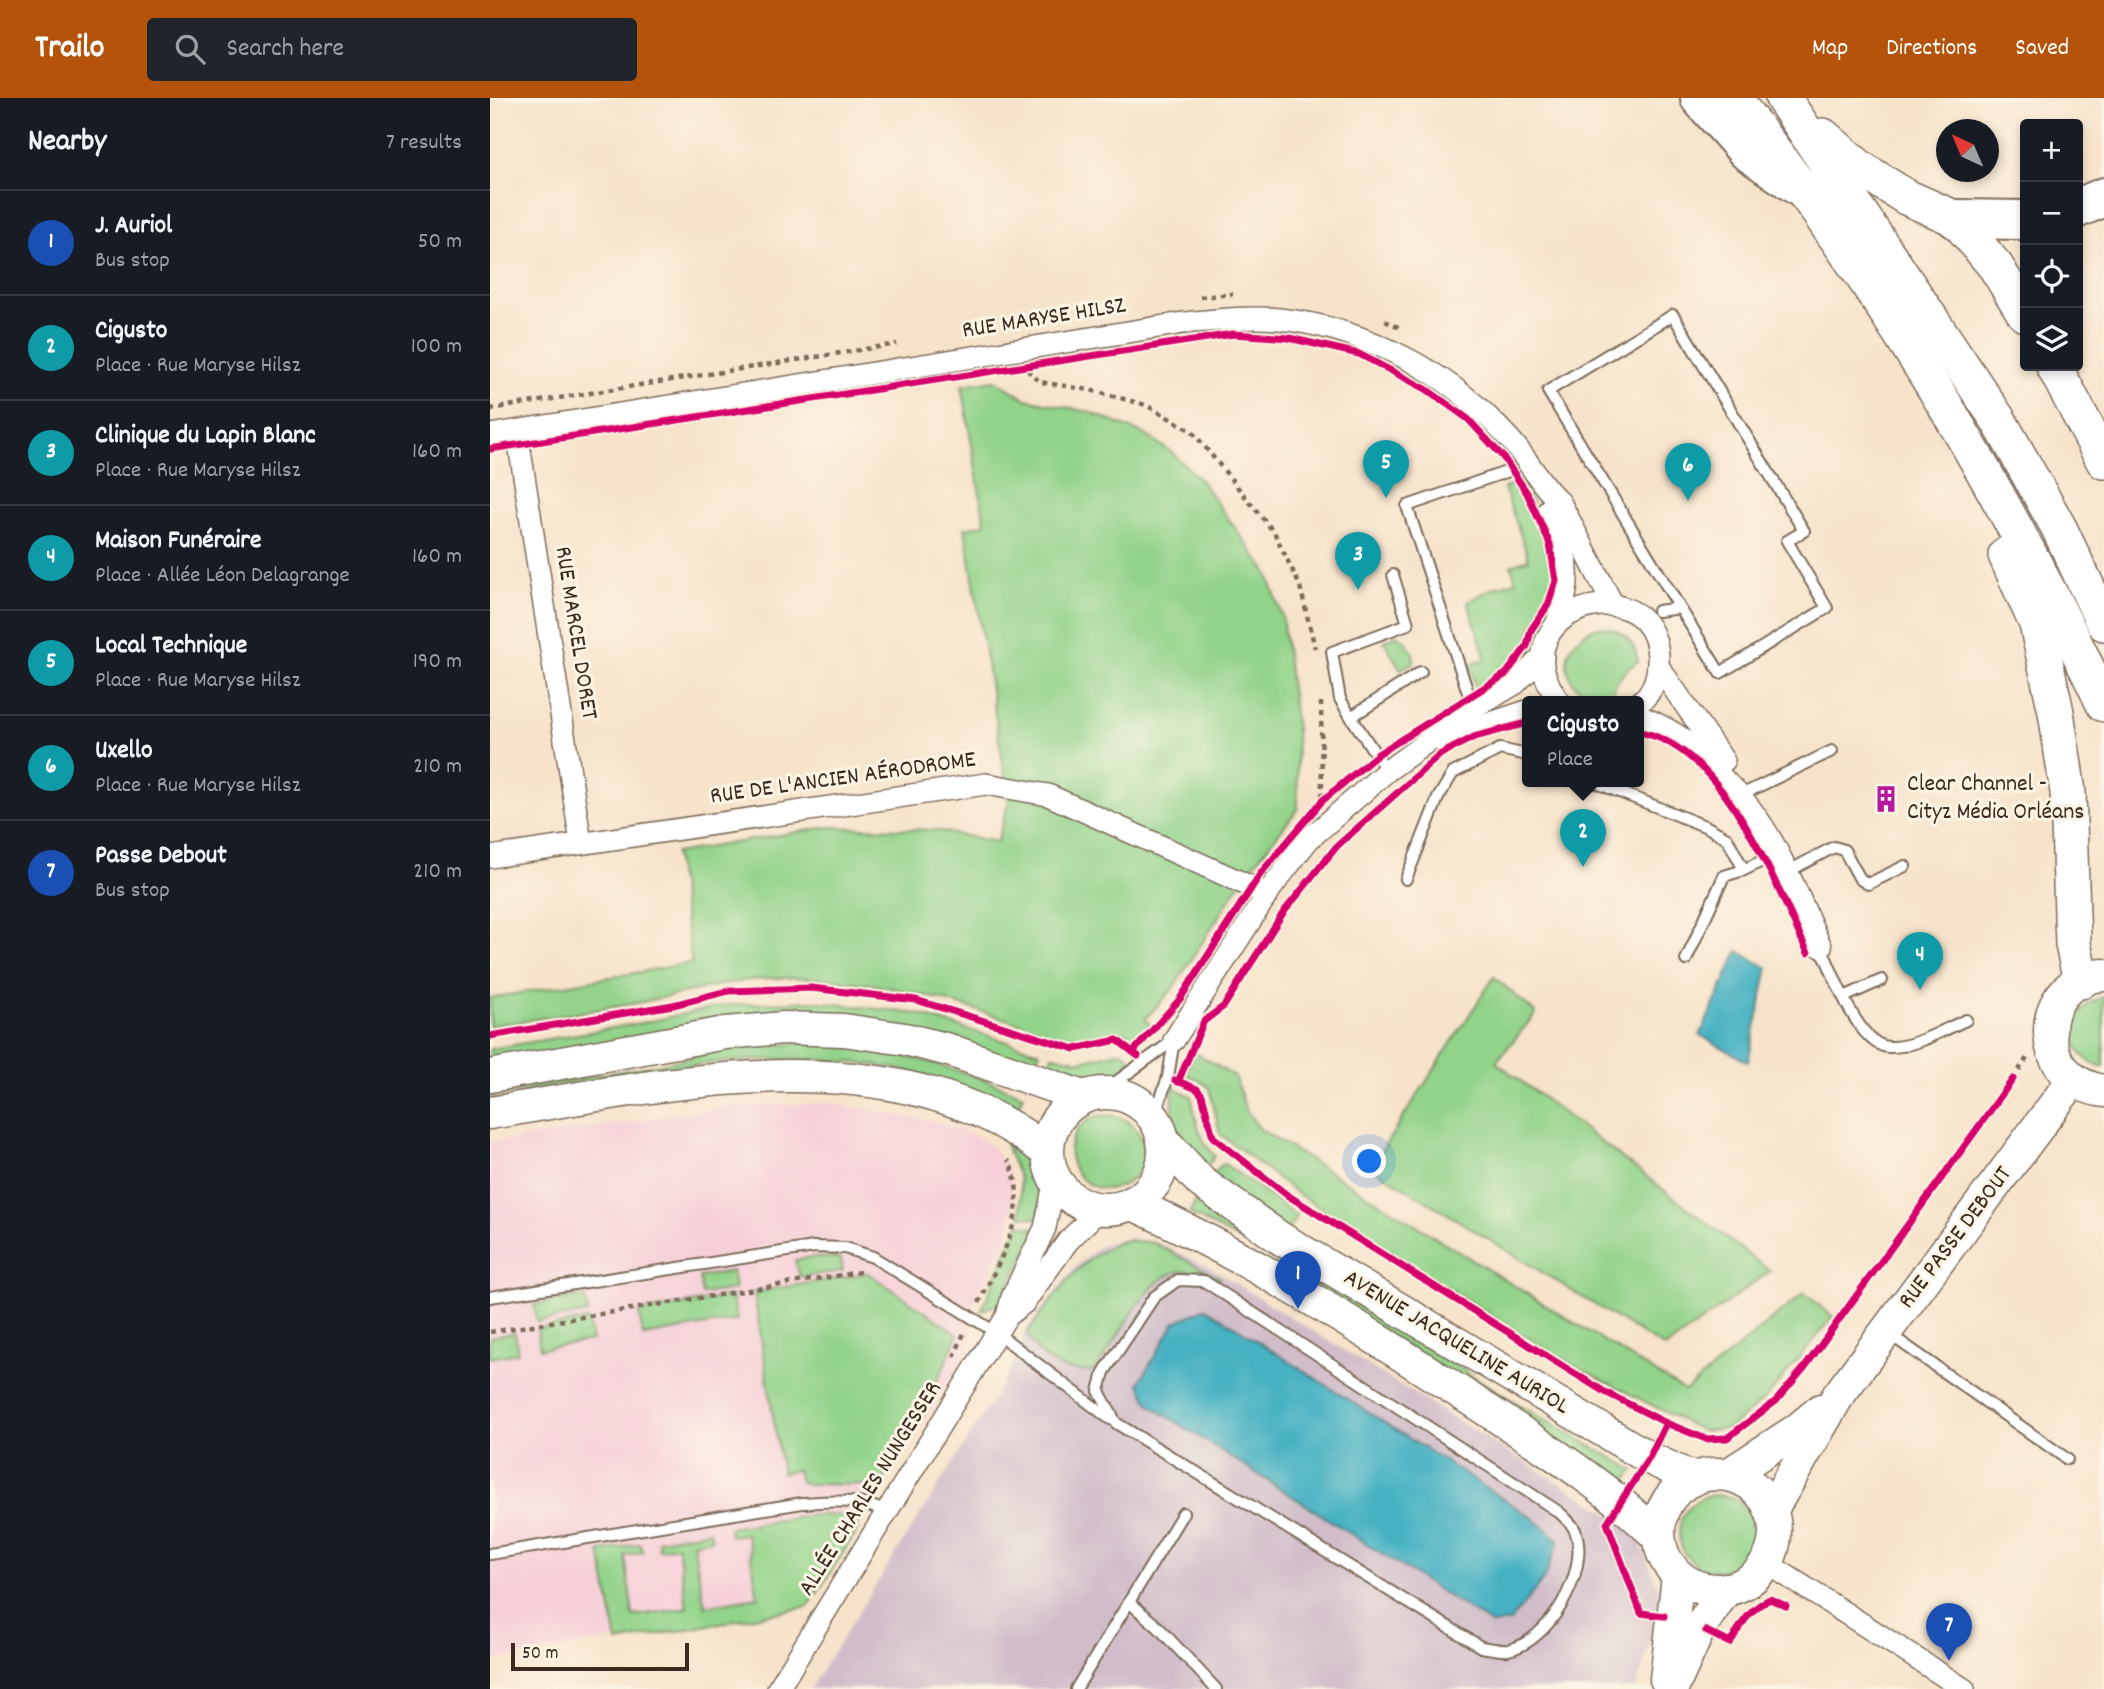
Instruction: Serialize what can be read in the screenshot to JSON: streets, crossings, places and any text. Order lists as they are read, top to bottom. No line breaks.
{"streets":{"main road":["RUE PASSE DEBOUT","AVENUE JACQUELINE AURIOL"],"street":["RUE MARYSE HILSZ","RUE MARCEL DORET","RUE DE L'ANCIEN AÉRODROME","ALLÉE CHARLES NUNGESSER"]},"crossings":[["RUE MARYSE HILSZ","RUE MARCEL DORET"],["RUE MARCEL DORET","RUE DE L'ANCIEN AÉRODROME"],["RUE PASSE DEBOUT","AVENUE JACQUELINE AURIOL"],["AVENUE JACQUELINE AURIOL","ALLÉE CHARLES NUNGESSER"]],"places":{"building":["Clear Channel - Cityz Média Orléans"]},"scale_bar":"50 m","north":"top left","page":{"header":"Trailo","search":"Search here","nav":["Map","Directions","Saved"],"heading":["Nearby","7 results"],"map_buttons":["+","−"],"list":[{"mark":"1","name":"J. Auriol","note":"Bus stop","value":"50 m"},{"mark":"2","name":"Cigusto","note":"Place · Rue Maryse Hilsz","value":"100 m"},{"mark":"3","name":"Clinique du Lapin Blanc","note":"Place · Rue Maryse Hilsz","value":"160 m"},{"mark":"4","name":"Maison Funéraire","note":"Place · Allée Léon Delagrange","value":"160 m"},{"mark":"5","name":"Local Technique","note":"Place · Rue Maryse Hilsz","value":"190 m"},{"mark":"6","name":"Uxello","note":"Place · Rue Maryse Hilsz","value":"210 m"},{"mark":"7","name":"Passe Debout","note":"Bus stop","value":"210 m"}],"pins":["5","6","3","2","4","1","7"],"popup":["Cigusto","Place"],"scale":"50 m"}}
